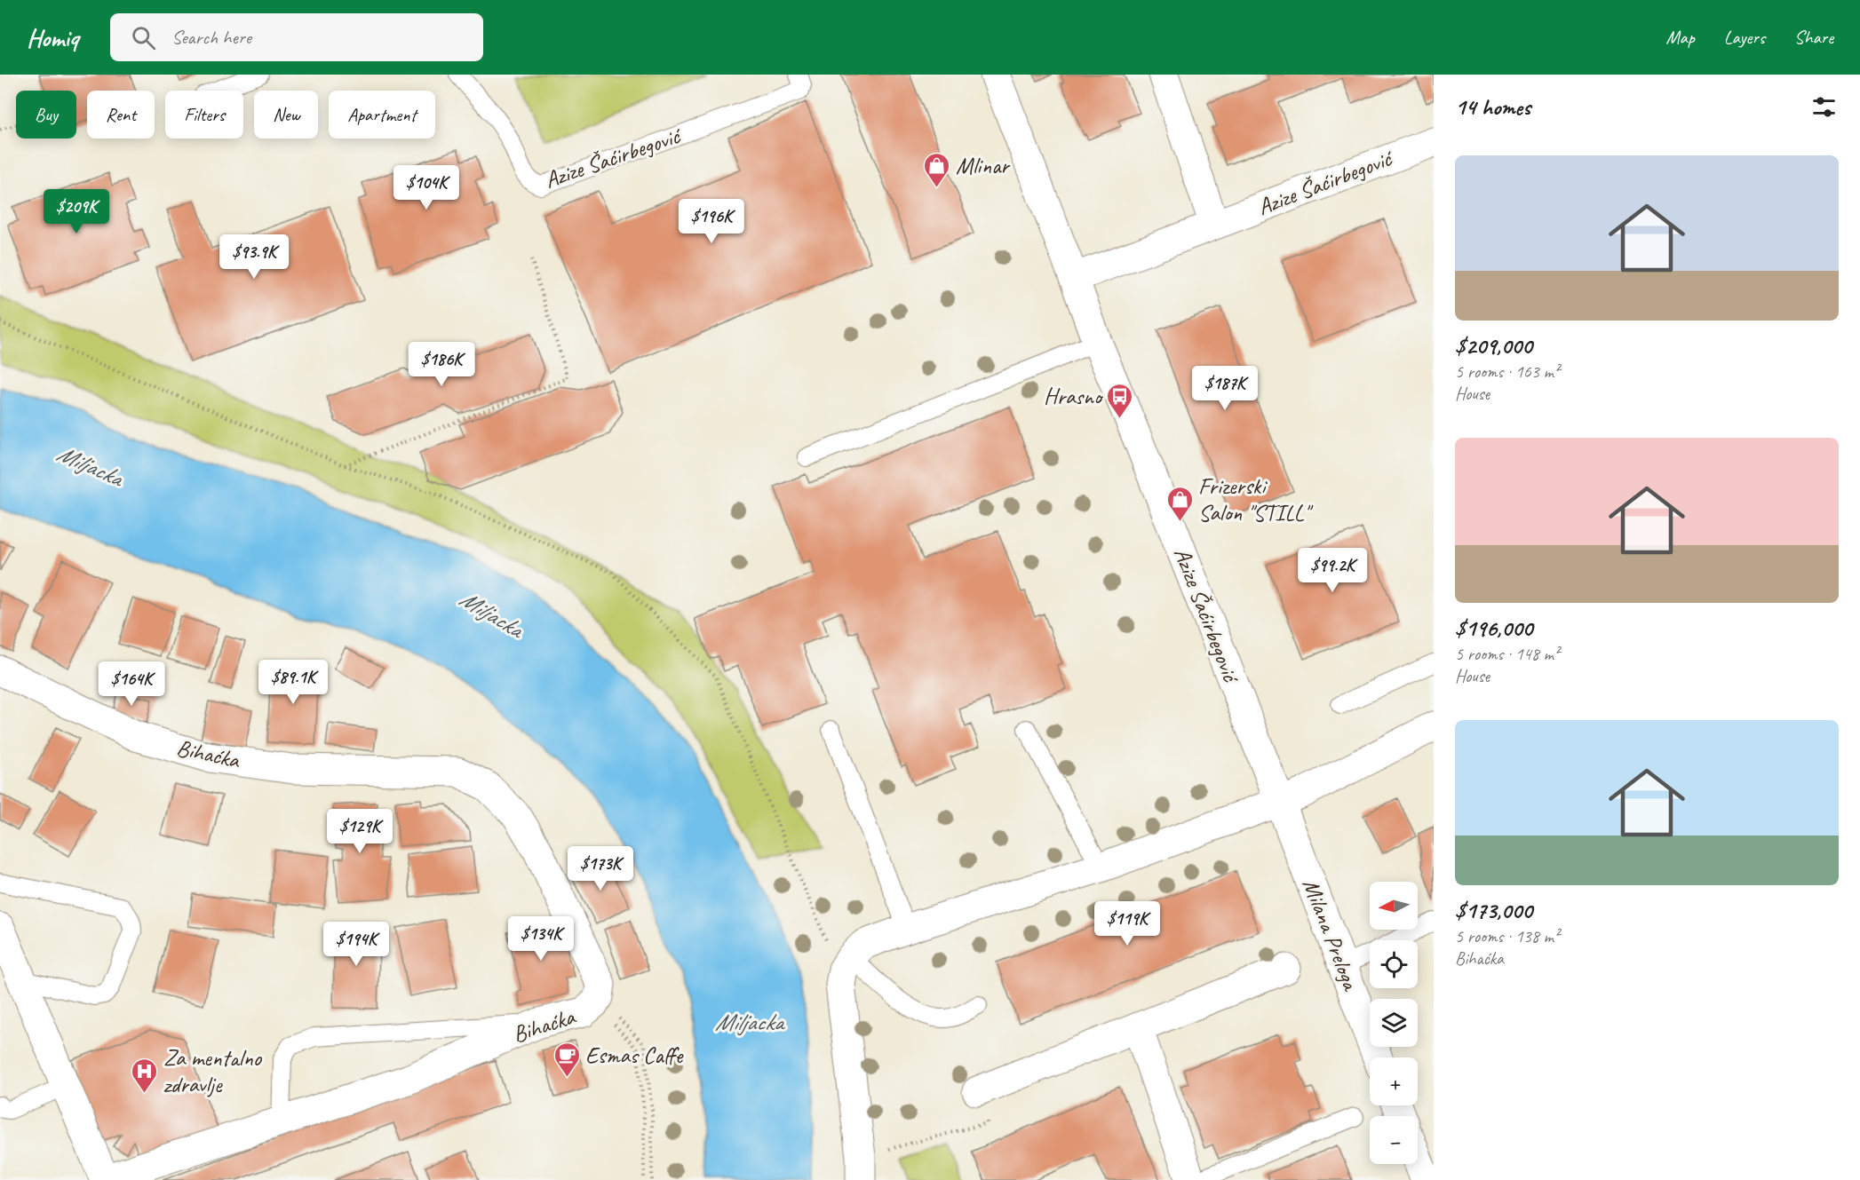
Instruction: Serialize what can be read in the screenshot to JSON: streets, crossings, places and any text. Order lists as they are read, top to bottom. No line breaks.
{"streets":{"street":["Azize Šaćirbegović","Bihaćka","Milana Preloga"]},"crossings":[["Azize Šaćirbegović","Milana Preloga"]],"water":["Miljacka"],"places":{"shop":["Mlinar","Frizerski Salon \"STILL\""],"bus stop":["Hrasno"],"cafe":["Esmas Caffe"],"hospital":["Za mentalno zdravlje"]},"north":"left","page":{"header":"Homiq","search":"Search here","nav":["Map","Layers","Share"],"heading":"14 homes","chip":["Buy","Rent","Filters","New","Apartment"],"list":[{"name":"$209,000","note":"5 rooms · 163 m² · House"},{"name":"$196,000","note":"5 rooms · 148 m² · House"},{"name":"$173,000","note":"5 rooms · 138 m² · Bihaćka"}],"price":["$104K","$209K","$196K","$93.9K","$186K","$187K","$99.2K","$89.1K","$164K","$129K","$173K","$119K","$134K","$194K"],"map_buttons":["+","−"]}}
